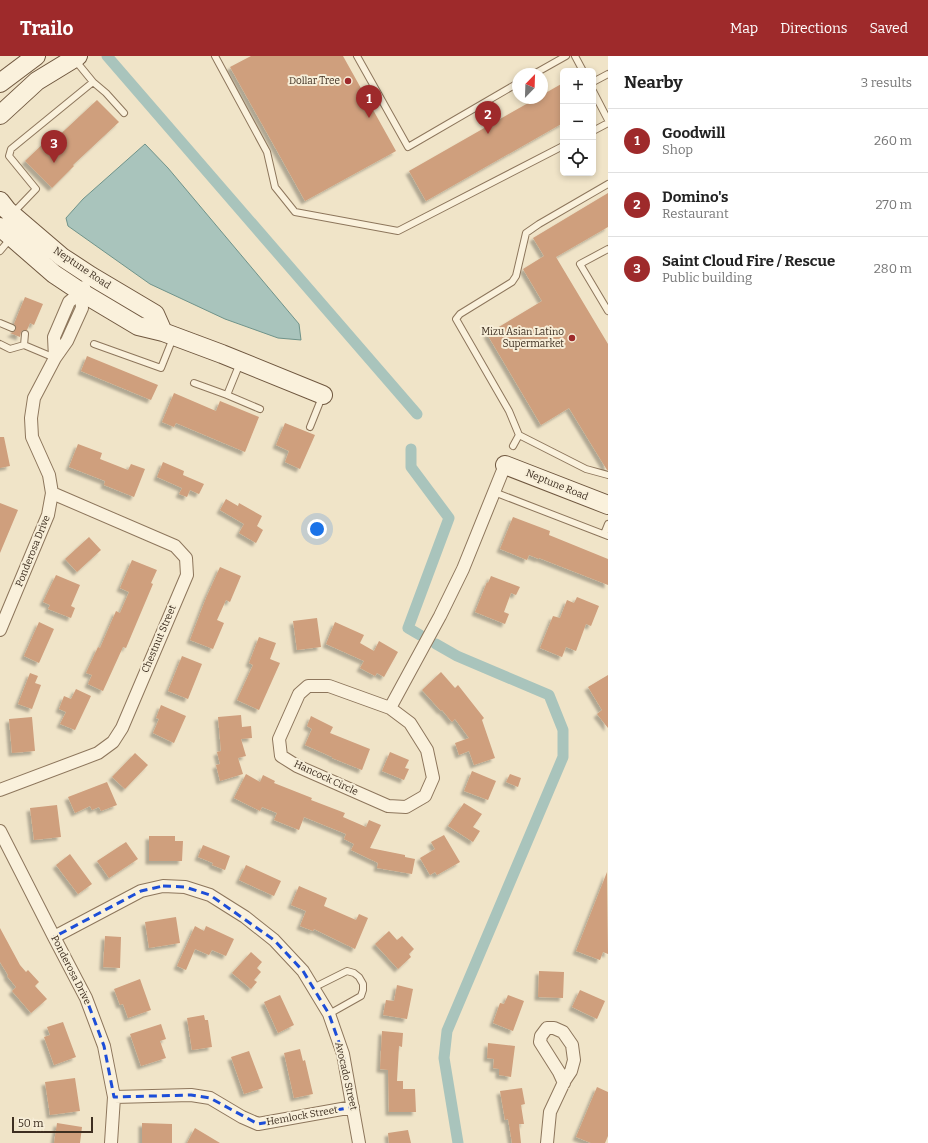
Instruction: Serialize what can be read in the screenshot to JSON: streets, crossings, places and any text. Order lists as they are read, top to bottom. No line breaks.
{"streets":{"main road":["Neptune Road"],"street":["Ponderosa Drive","Chestnut Street","Hancock Circle","Avocado Street","Hemlock Street"]},"crossings":[["Neptune Road","Ponderosa Drive"],["Ponderosa Drive","Chestnut Street"],["Ponderosa Drive","Avocado Street"],["Ponderosa Drive","Hemlock Street"],["Avocado Street","Hemlock Street"]],"places":["Dollar Tree","Mizu Asian Latino Supermarket"],"scale_bar":"50 m","north":"top right","page":{"header":"Trailo","nav":["Map","Directions","Saved"],"heading":["Nearby","3 results"],"map_buttons":["+","−"],"pins":["1","2","3"],"list":[{"mark":"1","name":"Goodwill","note":"Shop","value":"260 m"},{"mark":"2","name":"Domino's","note":"Restaurant","value":"270 m"},{"mark":"3","name":"Saint Cloud Fire / Rescue","note":"Public building","value":"280 m"}],"scale":"50 m"}}
